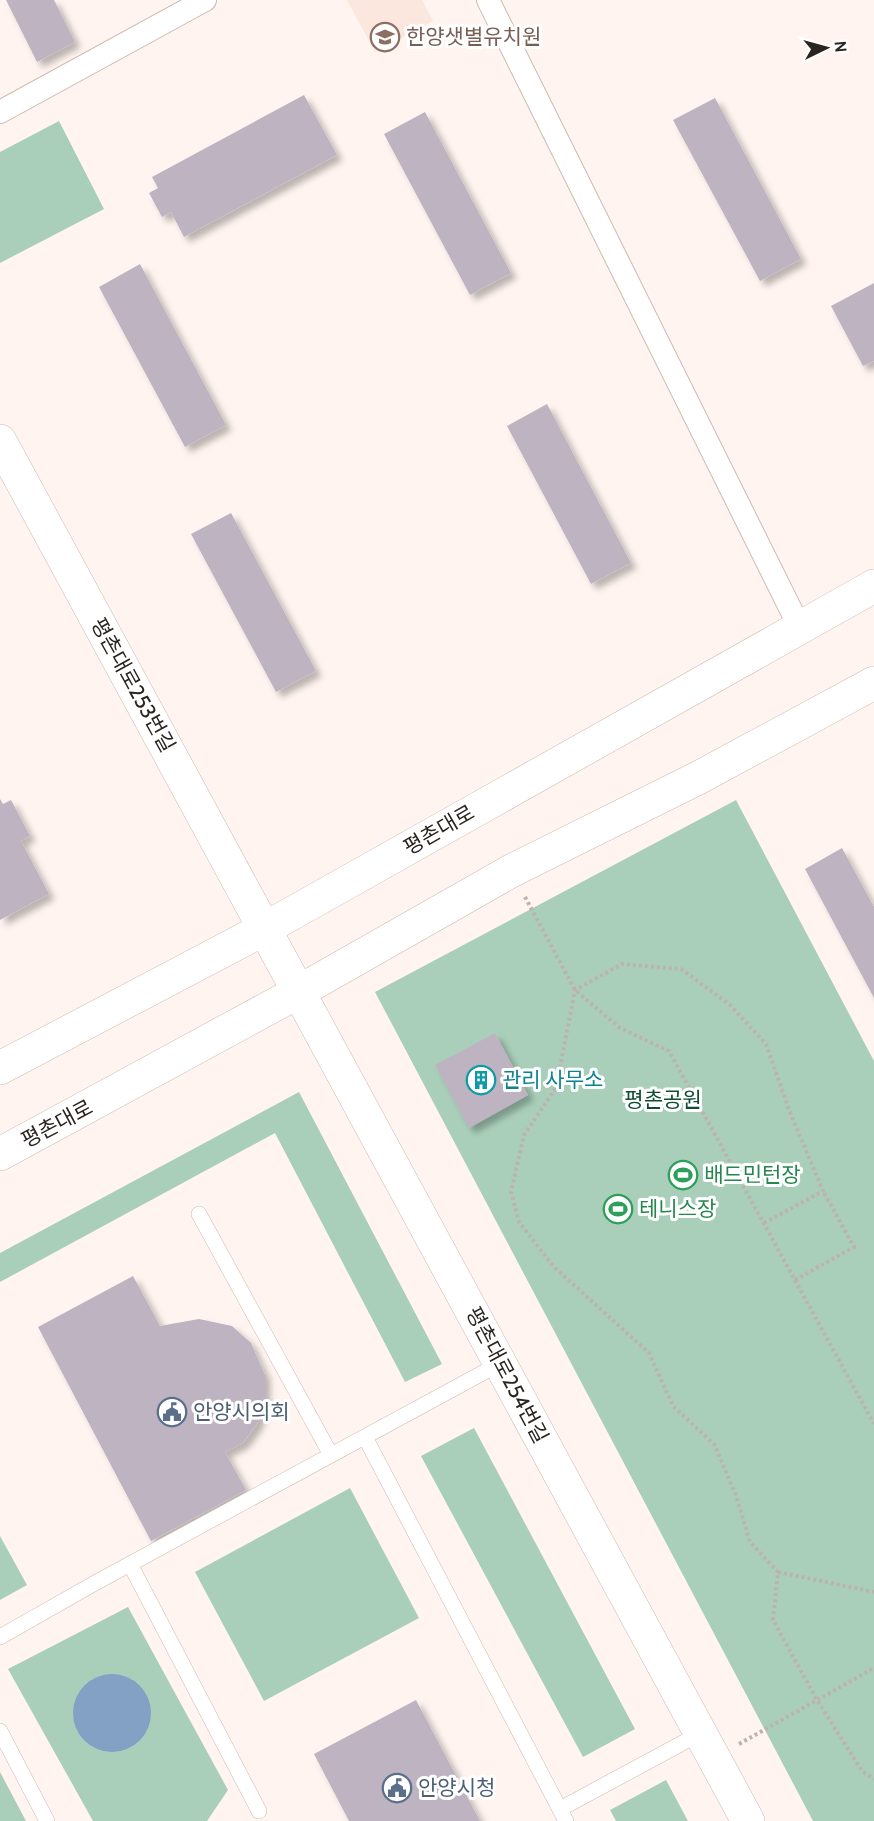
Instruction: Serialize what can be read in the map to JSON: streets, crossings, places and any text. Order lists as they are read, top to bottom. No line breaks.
{"streets":{"street":["평촌대로253번길","평촌대로","평촌대로254번길"]},"crossings":[["평촌대로253번길","평촌대로"],["평촌대로253번길","평촌대로254번길"],["평촌대로","평촌대로254번길"]],"parks":["평촌공원"],"places":{"school or university":["한양샛별유치원"],"building":["관리 사무소"],"sports":["배드민턴장","테니스장"],"public building":["안양시의회","안양시청"]},"north":"right"}
